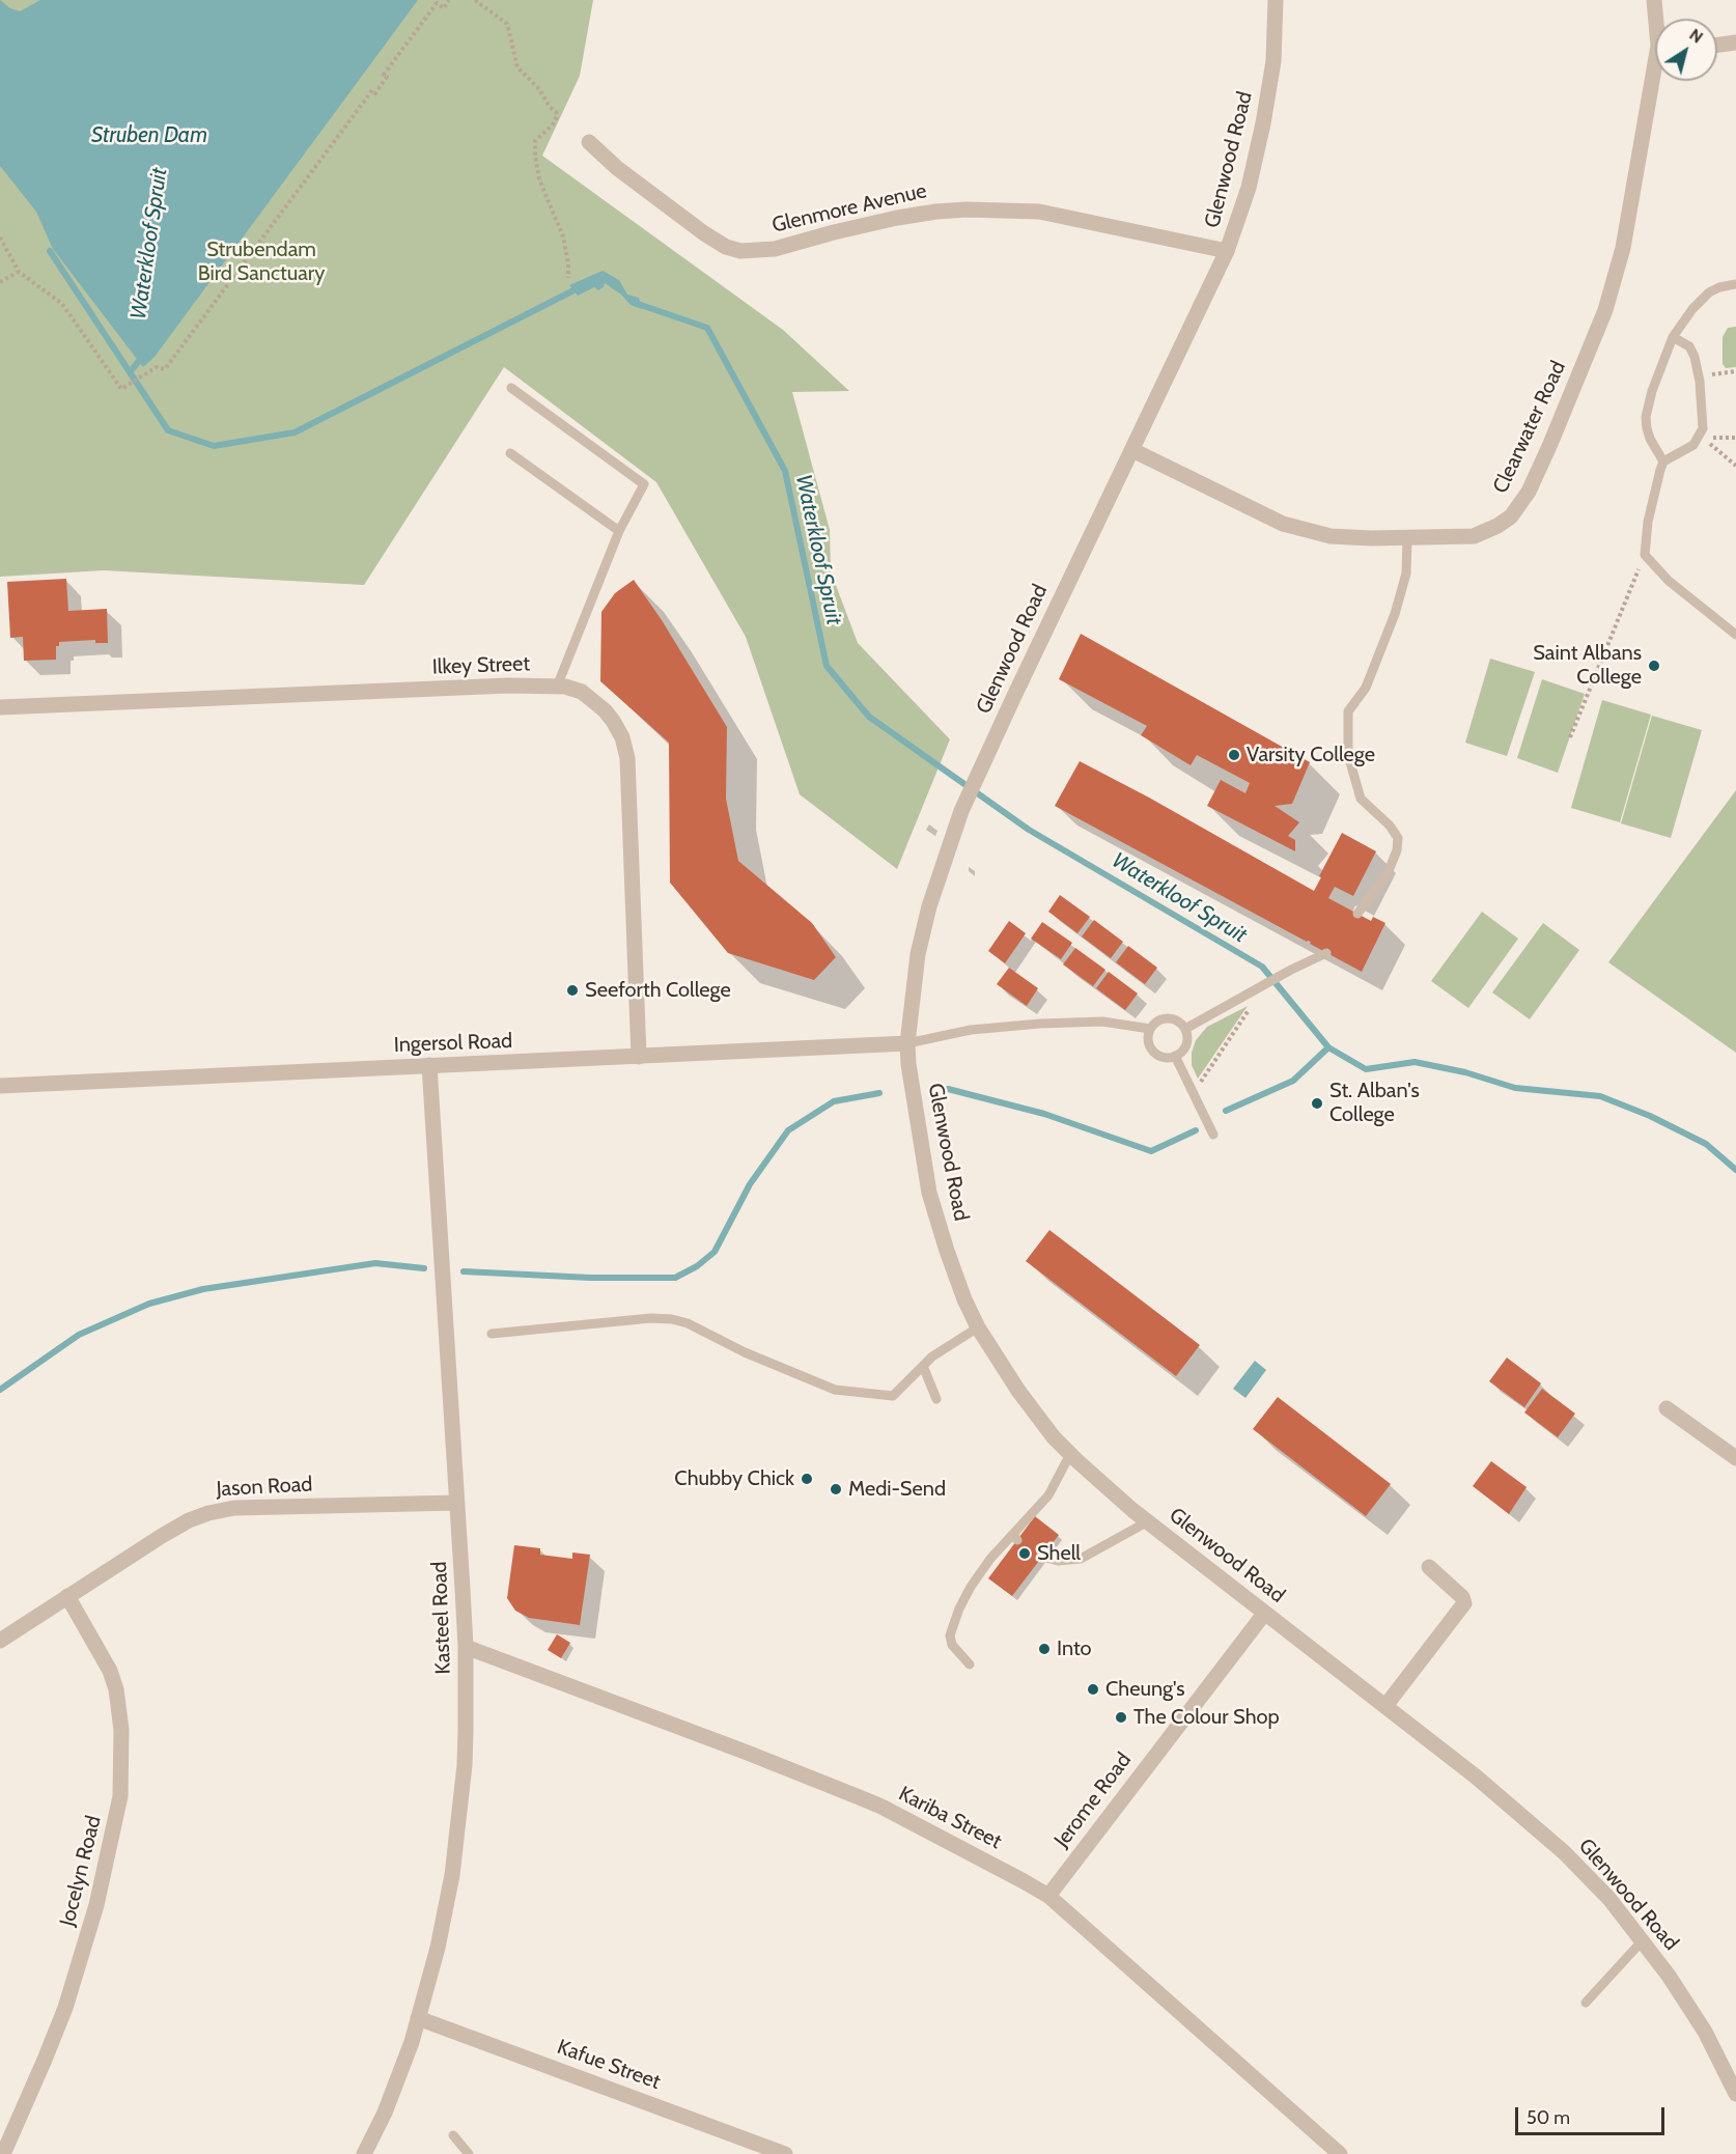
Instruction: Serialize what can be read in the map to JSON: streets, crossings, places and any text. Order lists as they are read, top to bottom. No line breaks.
{"streets":{"street":["Glenwood Road","Glenmore Avenue","Clearwater Road","Ilkey Street","Ingersol Road","Jason Road","Kasteel Road","Jerome Road","Kariba Street","Jocelyn Road","Kafue Street"]},"crossings":[["Glenwood Road","Glenmore Avenue"],["Glenwood Road","Clearwater Road"],["Glenwood Road","Ingersol Road"],["Glenwood Road","Jerome Road"],["Ilkey Street","Ingersol Road"],["Ingersol Road","Kasteel Road"],["Jason Road","Kasteel Road"],["Jason Road","Jocelyn Road"],["Kasteel Road","Kariba Street"],["Kasteel Road","Kafue Street"],["Jerome Road","Kariba Street"]],"water":["Struben Dam","Waterkloof Spruit"],"parks":["Strubendam Bird Sanctuary"],"places":["Saint Albans College","Varsity College","Seeforth College","St. Alban's College","Chubby Chick","Medi-Send","Shell","Into","Cheung's","The Colour Shop"],"scale_bar":"50 m","north":"top right"}
